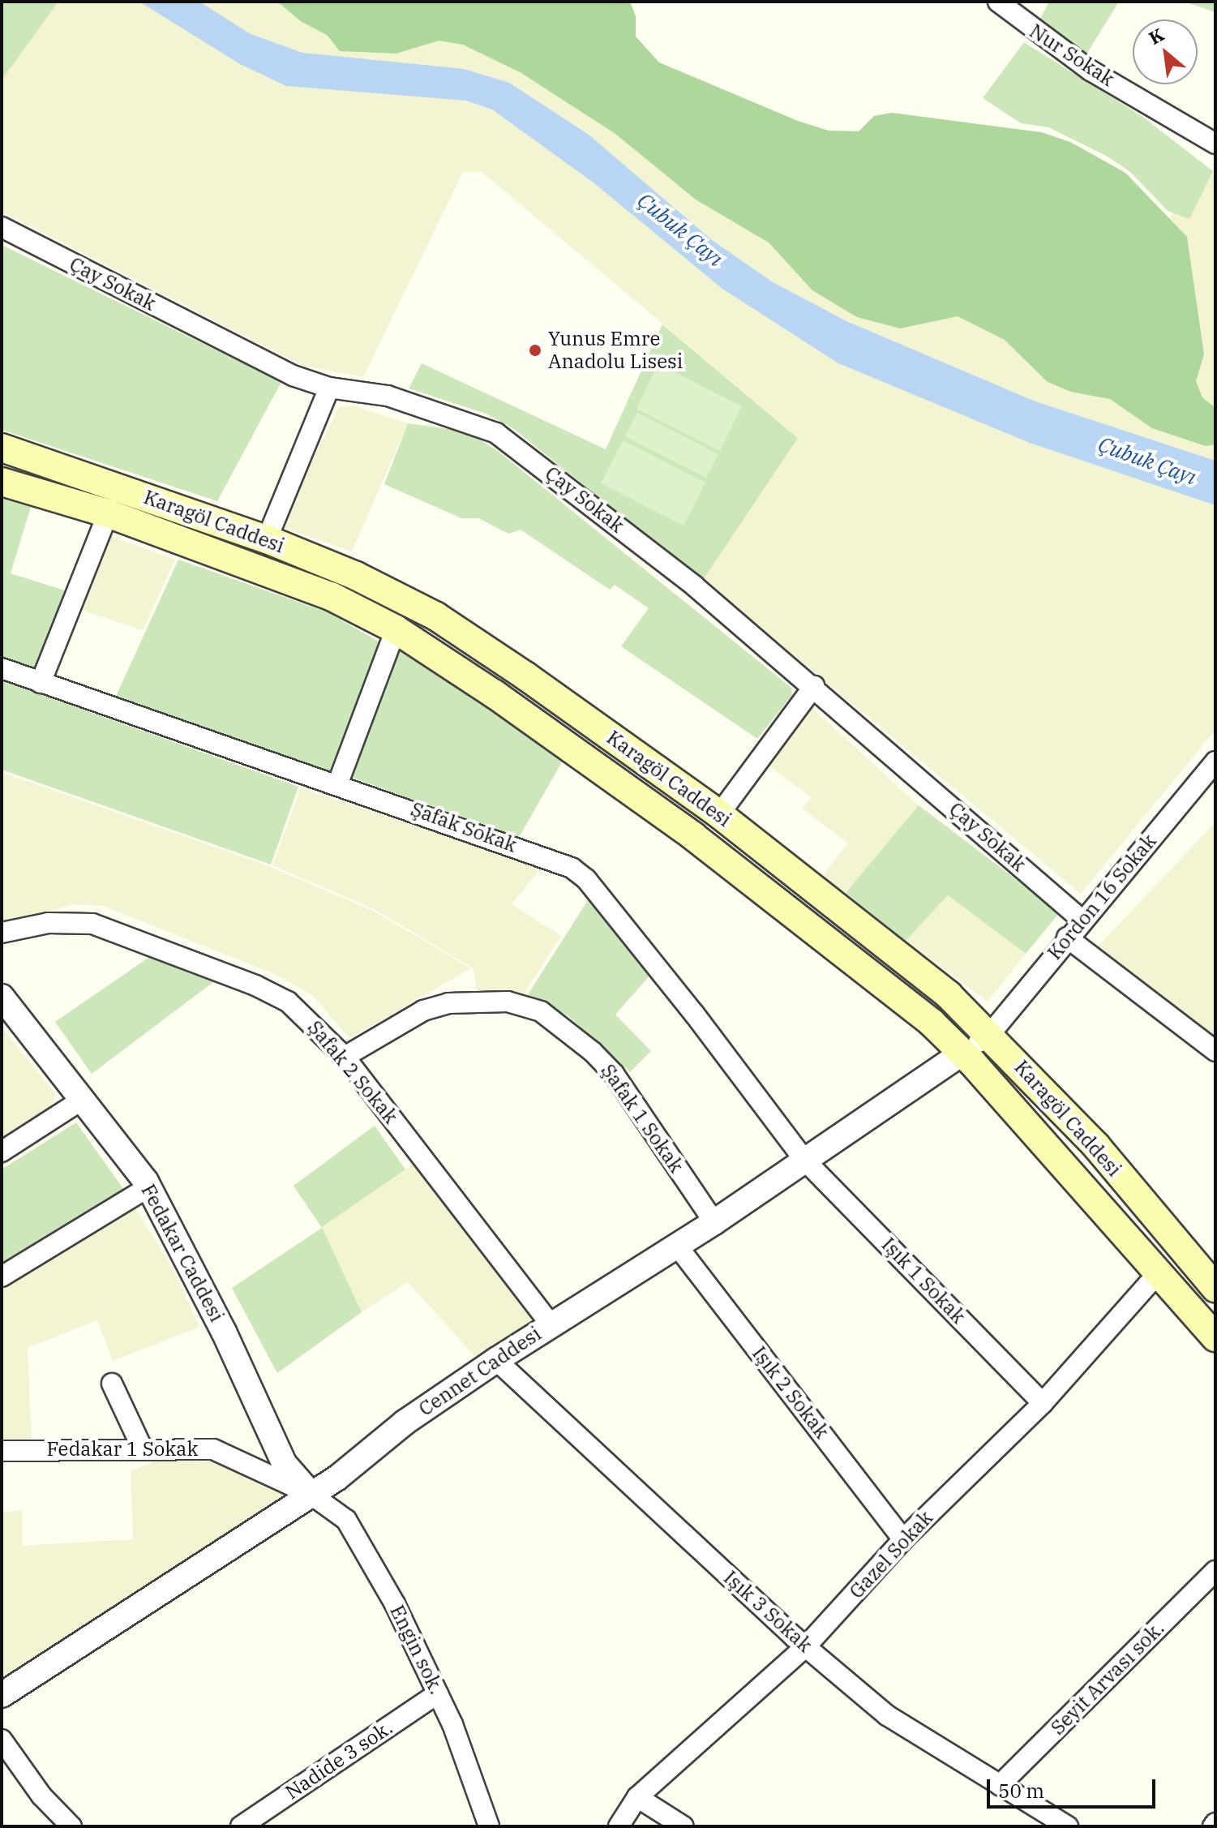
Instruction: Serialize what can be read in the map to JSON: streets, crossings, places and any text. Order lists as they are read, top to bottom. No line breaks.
{"streets":{"main road":["Karagöl Caddesi"],"street":["Nur Sokak","Çay Sokak","Şafak Sokak","Kordon 16 Sokak","Şafak 2 Sokak","Şafak 1 Sokak","Fedakar Caddesi","Işık 1 Sokak","Cennet Caddesi","Işık 2 Sokak","Fedakar 1 Sokak","Gazel Sokak","Işık 3 Sokak","Engin sok.","Seyit Arvası sok.","Nadide 3 sok."]},"crossings":[["Çay Sokak","Kordon 16 Sokak"],["Karagöl Caddesi","Kordon 16 Sokak"],["Şafak Sokak","Işık 1 Sokak"],["Şafak Sokak","Cennet Caddesi"],["Kordon 16 Sokak","Cennet Caddesi"],["Şafak 2 Sokak","Şafak 1 Sokak"],["Şafak 2 Sokak","Cennet Caddesi"],["Şafak 1 Sokak","Cennet Caddesi"],["Fedakar Caddesi","Cennet Caddesi"],["Fedakar Caddesi","Fedakar 1 Sokak"],["Fedakar Caddesi","Engin sok."],["Işık 1 Sokak","Cennet Caddesi"],["Işık 1 Sokak","Gazel Sokak"],["Cennet Caddesi","Işık 2 Sokak"],["Cennet Caddesi","Fedakar 1 Sokak"],["Cennet Caddesi","Işık 3 Sokak"],["Cennet Caddesi","Engin sok."],["Işık 2 Sokak","Gazel Sokak"],["Fedakar 1 Sokak","Engin sok."],["Gazel Sokak","Işık 3 Sokak"],["Işık 3 Sokak","Seyit Arvası sok."],["Engin sok.","Nadide 3 sok."]],"water":["Çubuk Çayı"],"places":["Yunus Emre Anadolu Lisesi"],"scale_bar":"50 m","north":"top left"}
